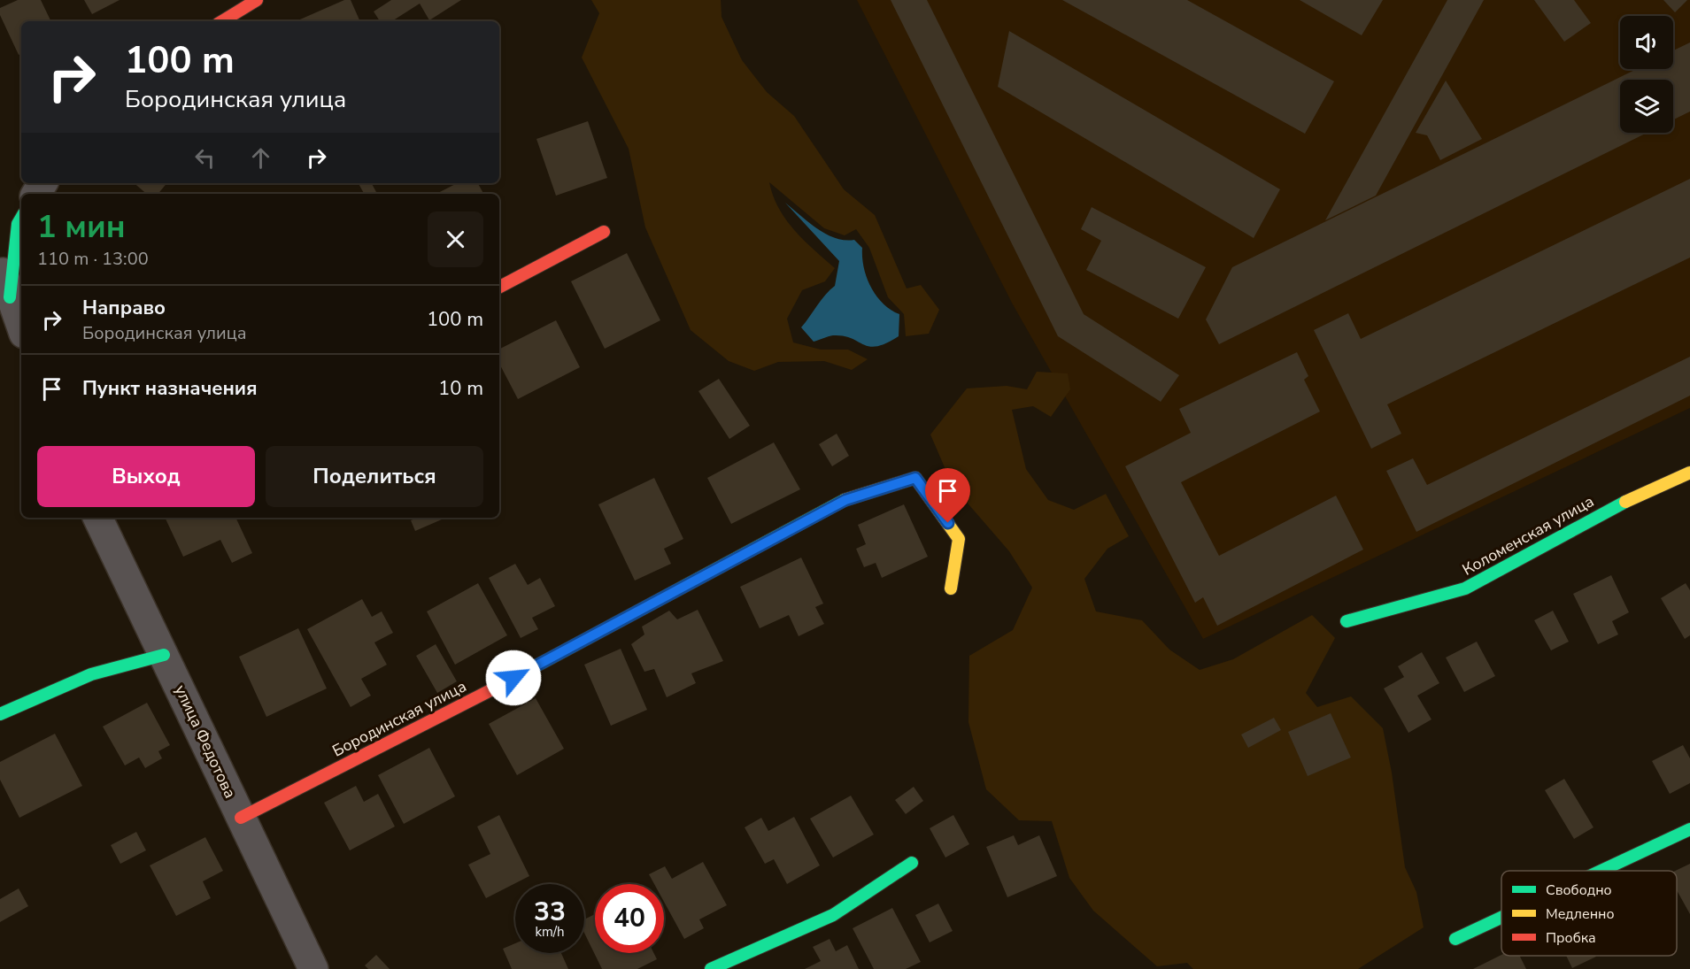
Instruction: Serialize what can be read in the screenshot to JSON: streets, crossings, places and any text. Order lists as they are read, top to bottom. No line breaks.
{"streets":{"street":["Коломенская улица","Бородинская улица","улица Федотова"]},"crossings":[["Бородинская улица","улица Федотова"]],"legend":["Свободно","Медленно","Пробка"],"page":{"turn":["100 m","Бородинская улица"],"heading":["1 мин","110 m · 13:00"],"list":[{"name":"Направо","note":"Бородинская улица","value":"100 m"},{"name":"Пункт назначения","value":"10 m"}],"buttons":["Выход","Поделиться"],"speed":"33 km/h","limit":"40"}}
